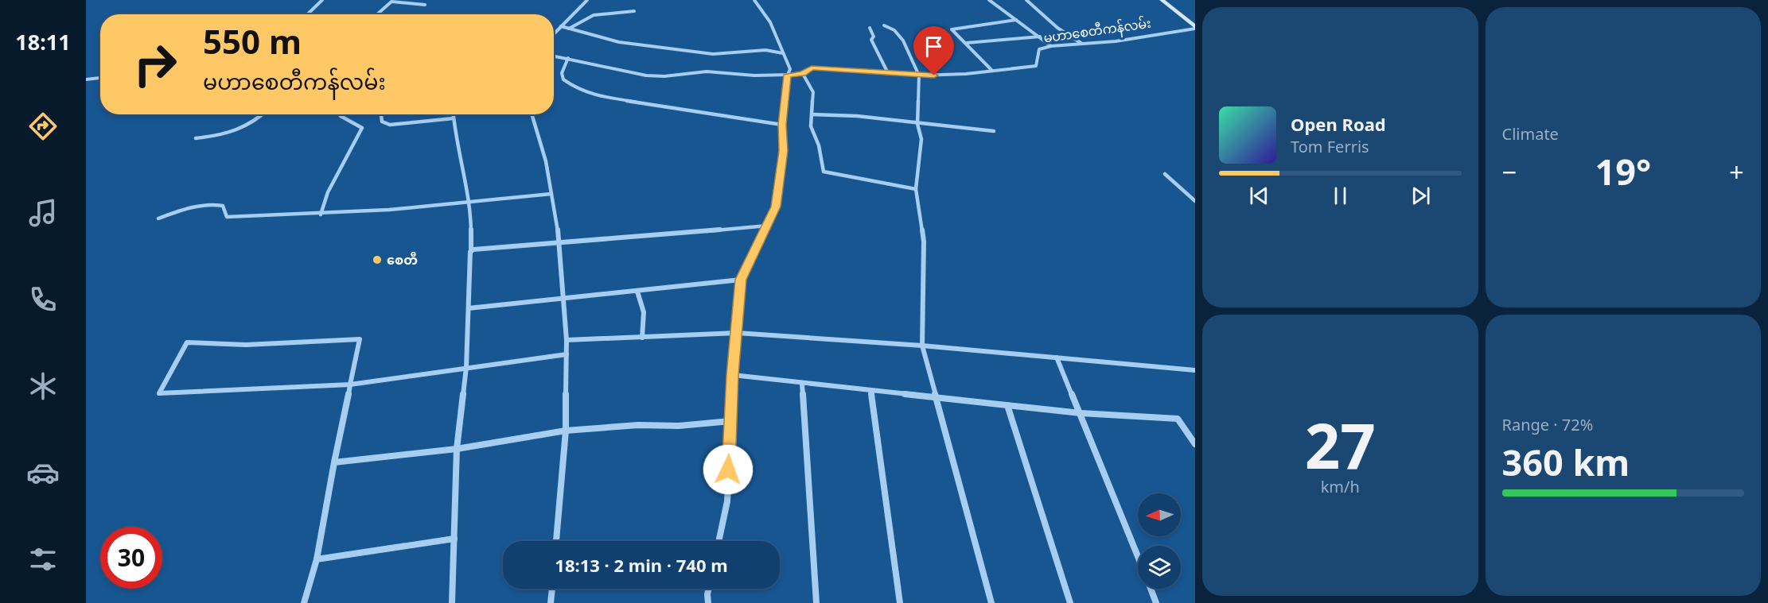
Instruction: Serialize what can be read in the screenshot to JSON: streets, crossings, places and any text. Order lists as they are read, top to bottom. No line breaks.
{"streets":{"street":["မဟာစေတီကန်လမ်း"]},"places":["စေတီ"],"north":"left","page":{"tabs":"18:11","tile":["Climate",["27","km/h"],["Range · 72%","360 km"]],"turn":["550 m","မဟာစေတီကန်လမ်း"],"song":["Open Road","Tom Ferris"],"heat":["−","19°","+"],"limit":"30","trip":"18:13 · 2 min · 740 m"}}
